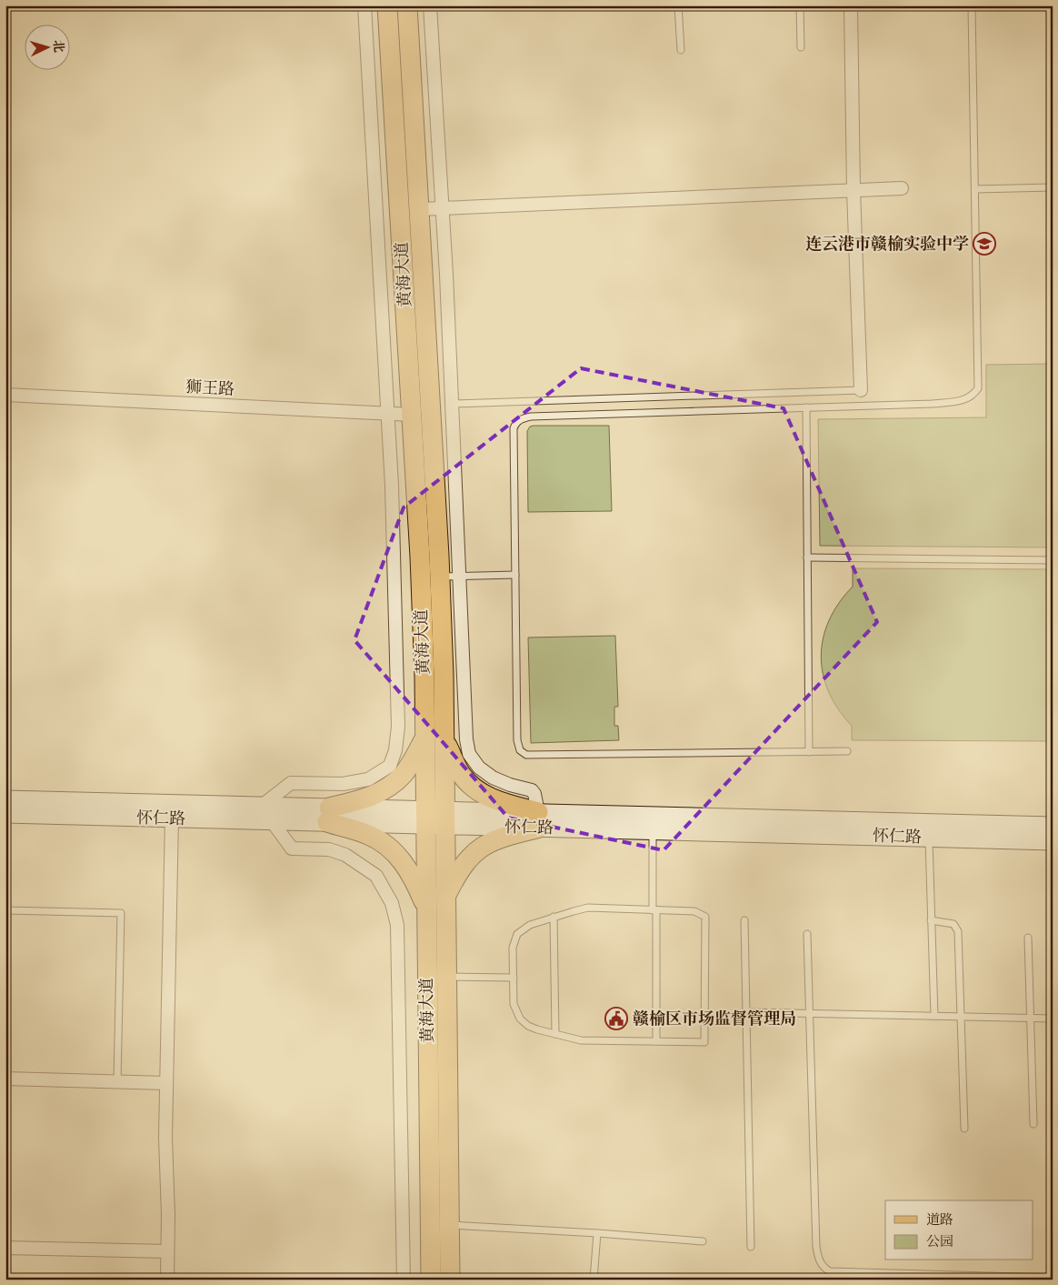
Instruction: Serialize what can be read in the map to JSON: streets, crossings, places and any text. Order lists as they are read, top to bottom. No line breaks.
{"streets":{"main road":["黄海大道","怀仁路"],"street":["狮王路"]},"crossings":[["黄海大道","狮王路"],["黄海大道","怀仁路"]],"places":{"school or university":["连云港市赣榆实验中学"],"public building":["赣榆区市场监督管理局"]},"legend":["道路","公园"],"north":"right"}
